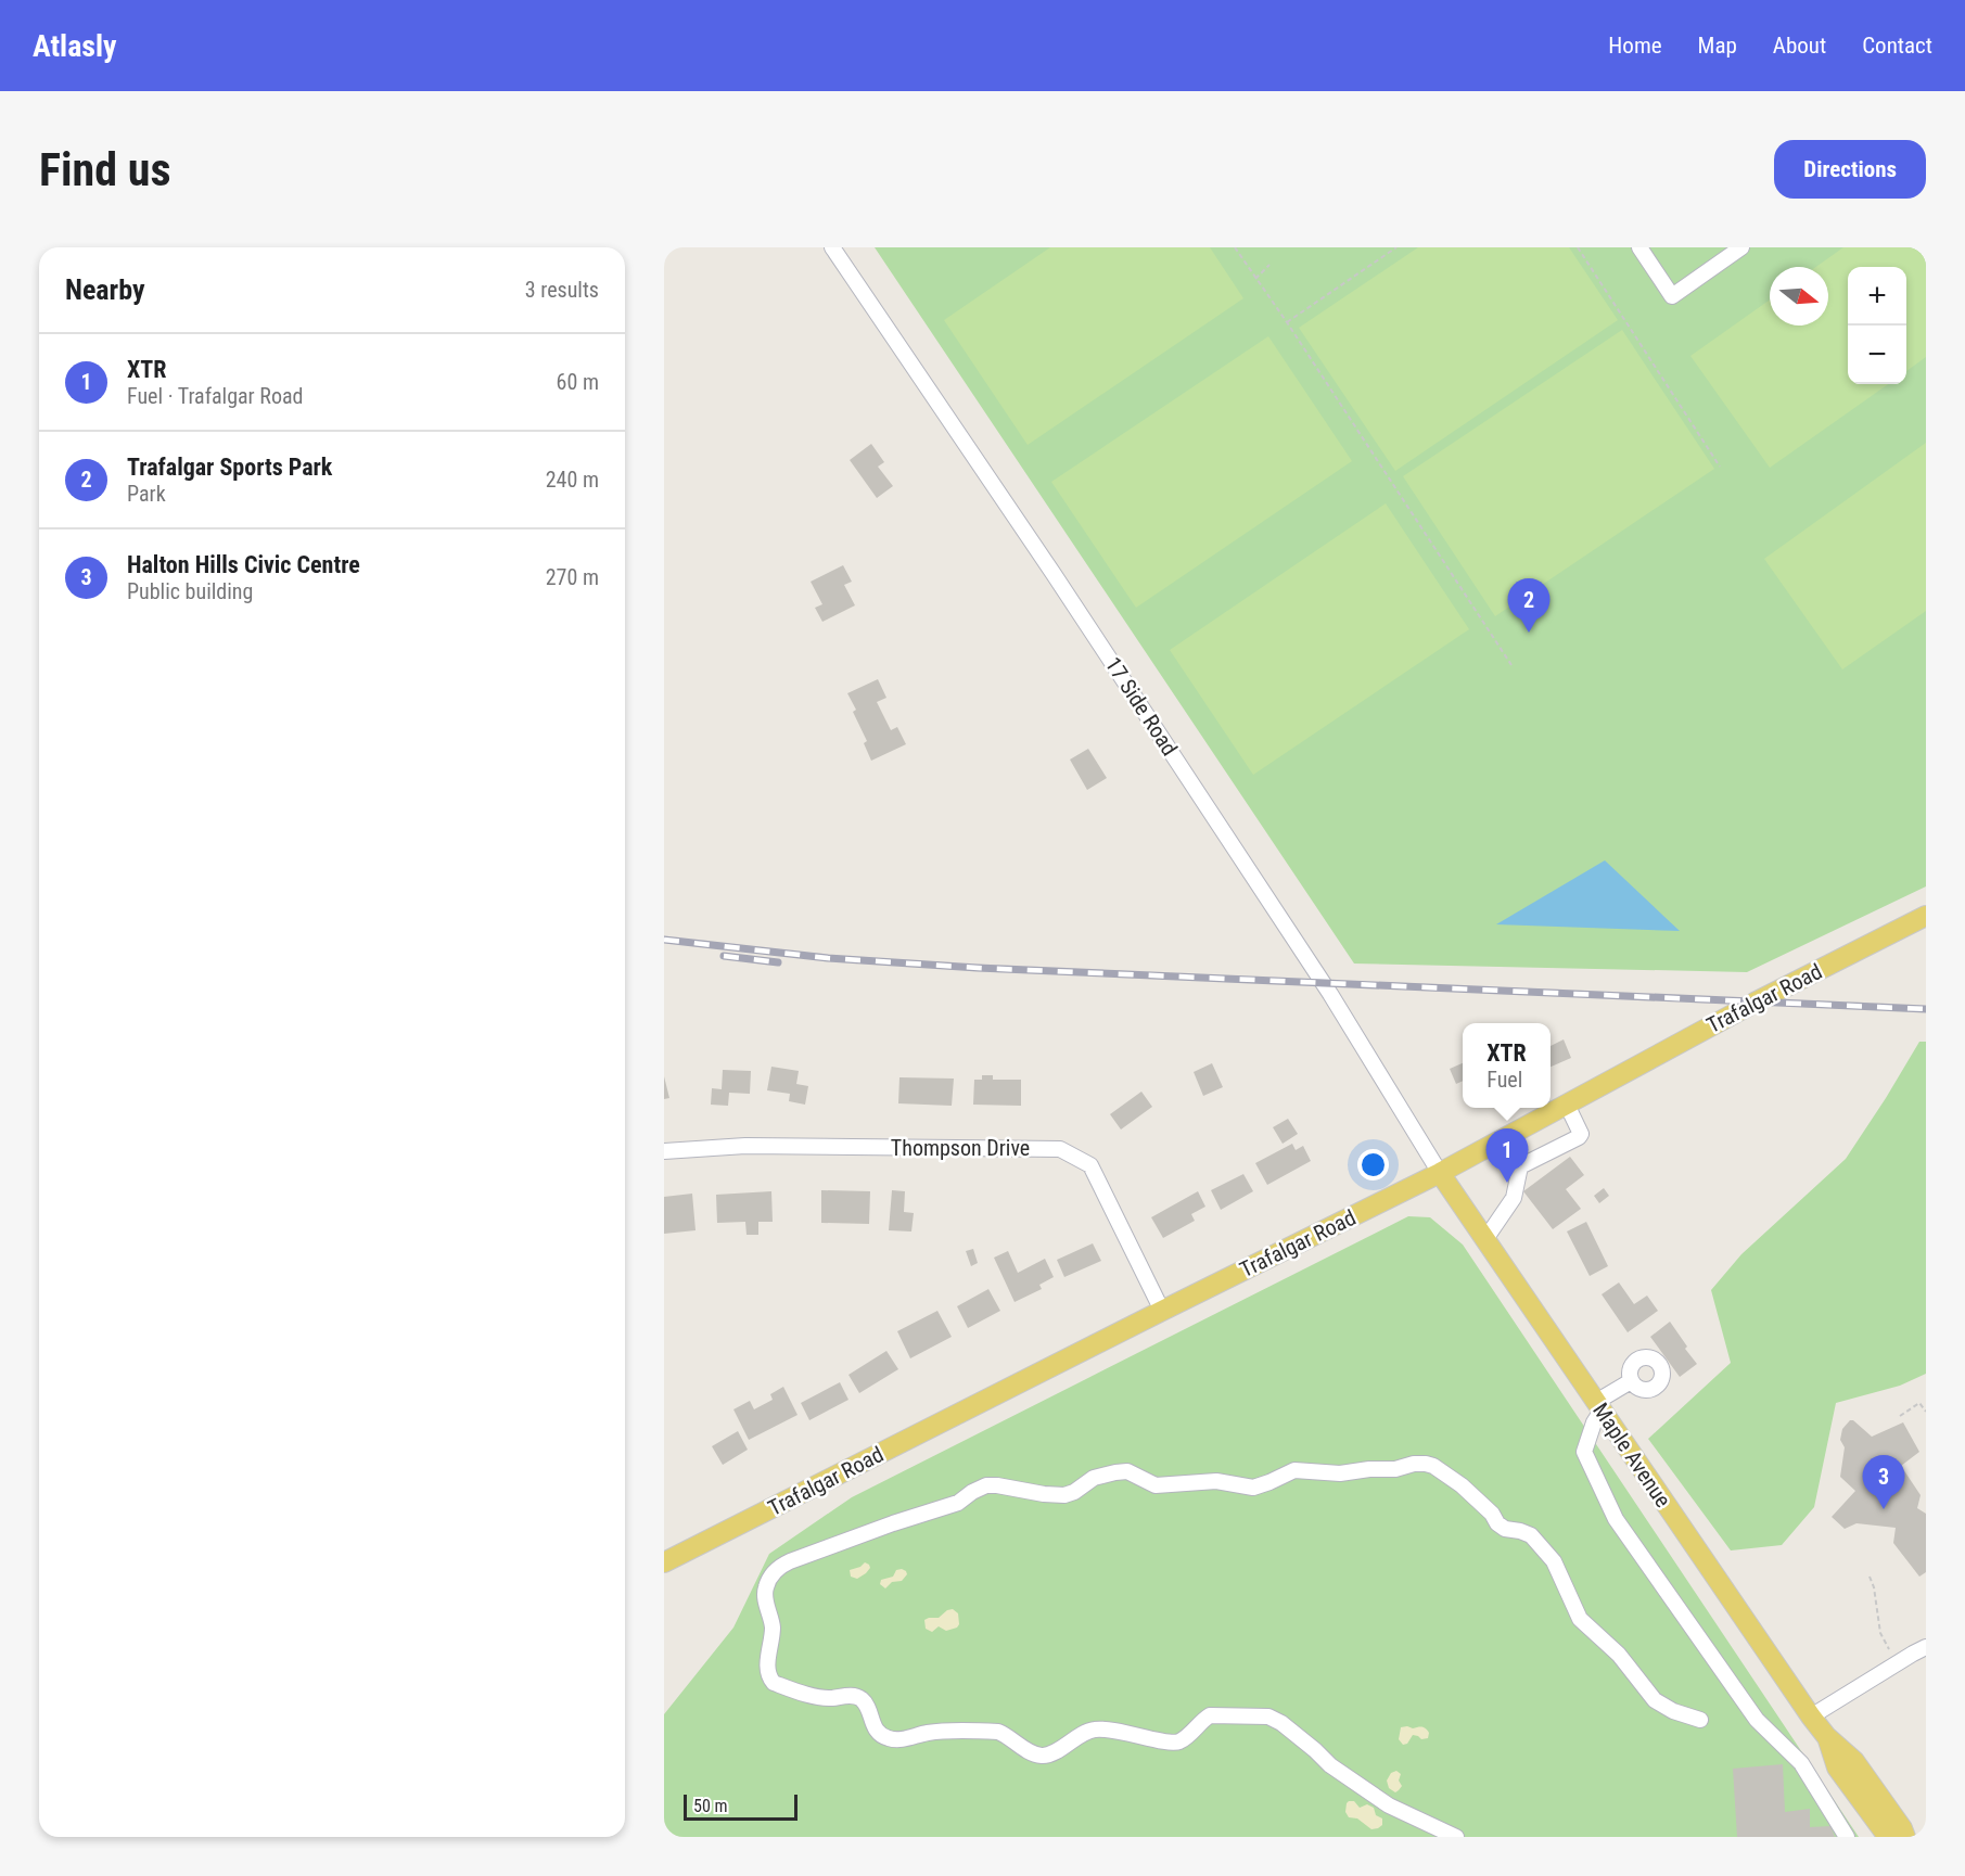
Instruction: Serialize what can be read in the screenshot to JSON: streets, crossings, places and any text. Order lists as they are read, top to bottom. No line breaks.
{"streets":{"main road":["Trafalgar Road","Maple Avenue"],"street":["17 Side Road","Thompson Drive"]},"crossings":[["17 Side Road","Trafalgar Road"],["17 Side Road","Maple Avenue"],["Trafalgar Road","Thompson Drive"],["Trafalgar Road","Maple Avenue"]],"scale_bar":"50 m","north":"right","page":{"header":"Atlasly","nav":["Home","Map","About","Contact"],"buttons":"Directions","title":"Find us","heading":["Nearby","3 results"],"map_buttons":["+","−"],"list":[{"mark":"1","name":"XTR","note":"Fuel · Trafalgar Road","value":"60 m"},{"mark":"2","name":"Trafalgar Sports Park","note":"Park","value":"240 m"},{"mark":"3","name":"Halton Hills Civic Centre","note":"Public building","value":"270 m"}],"pins":["2","1","3"],"popup":["XTR","Fuel"],"scale":"50 m"}}
